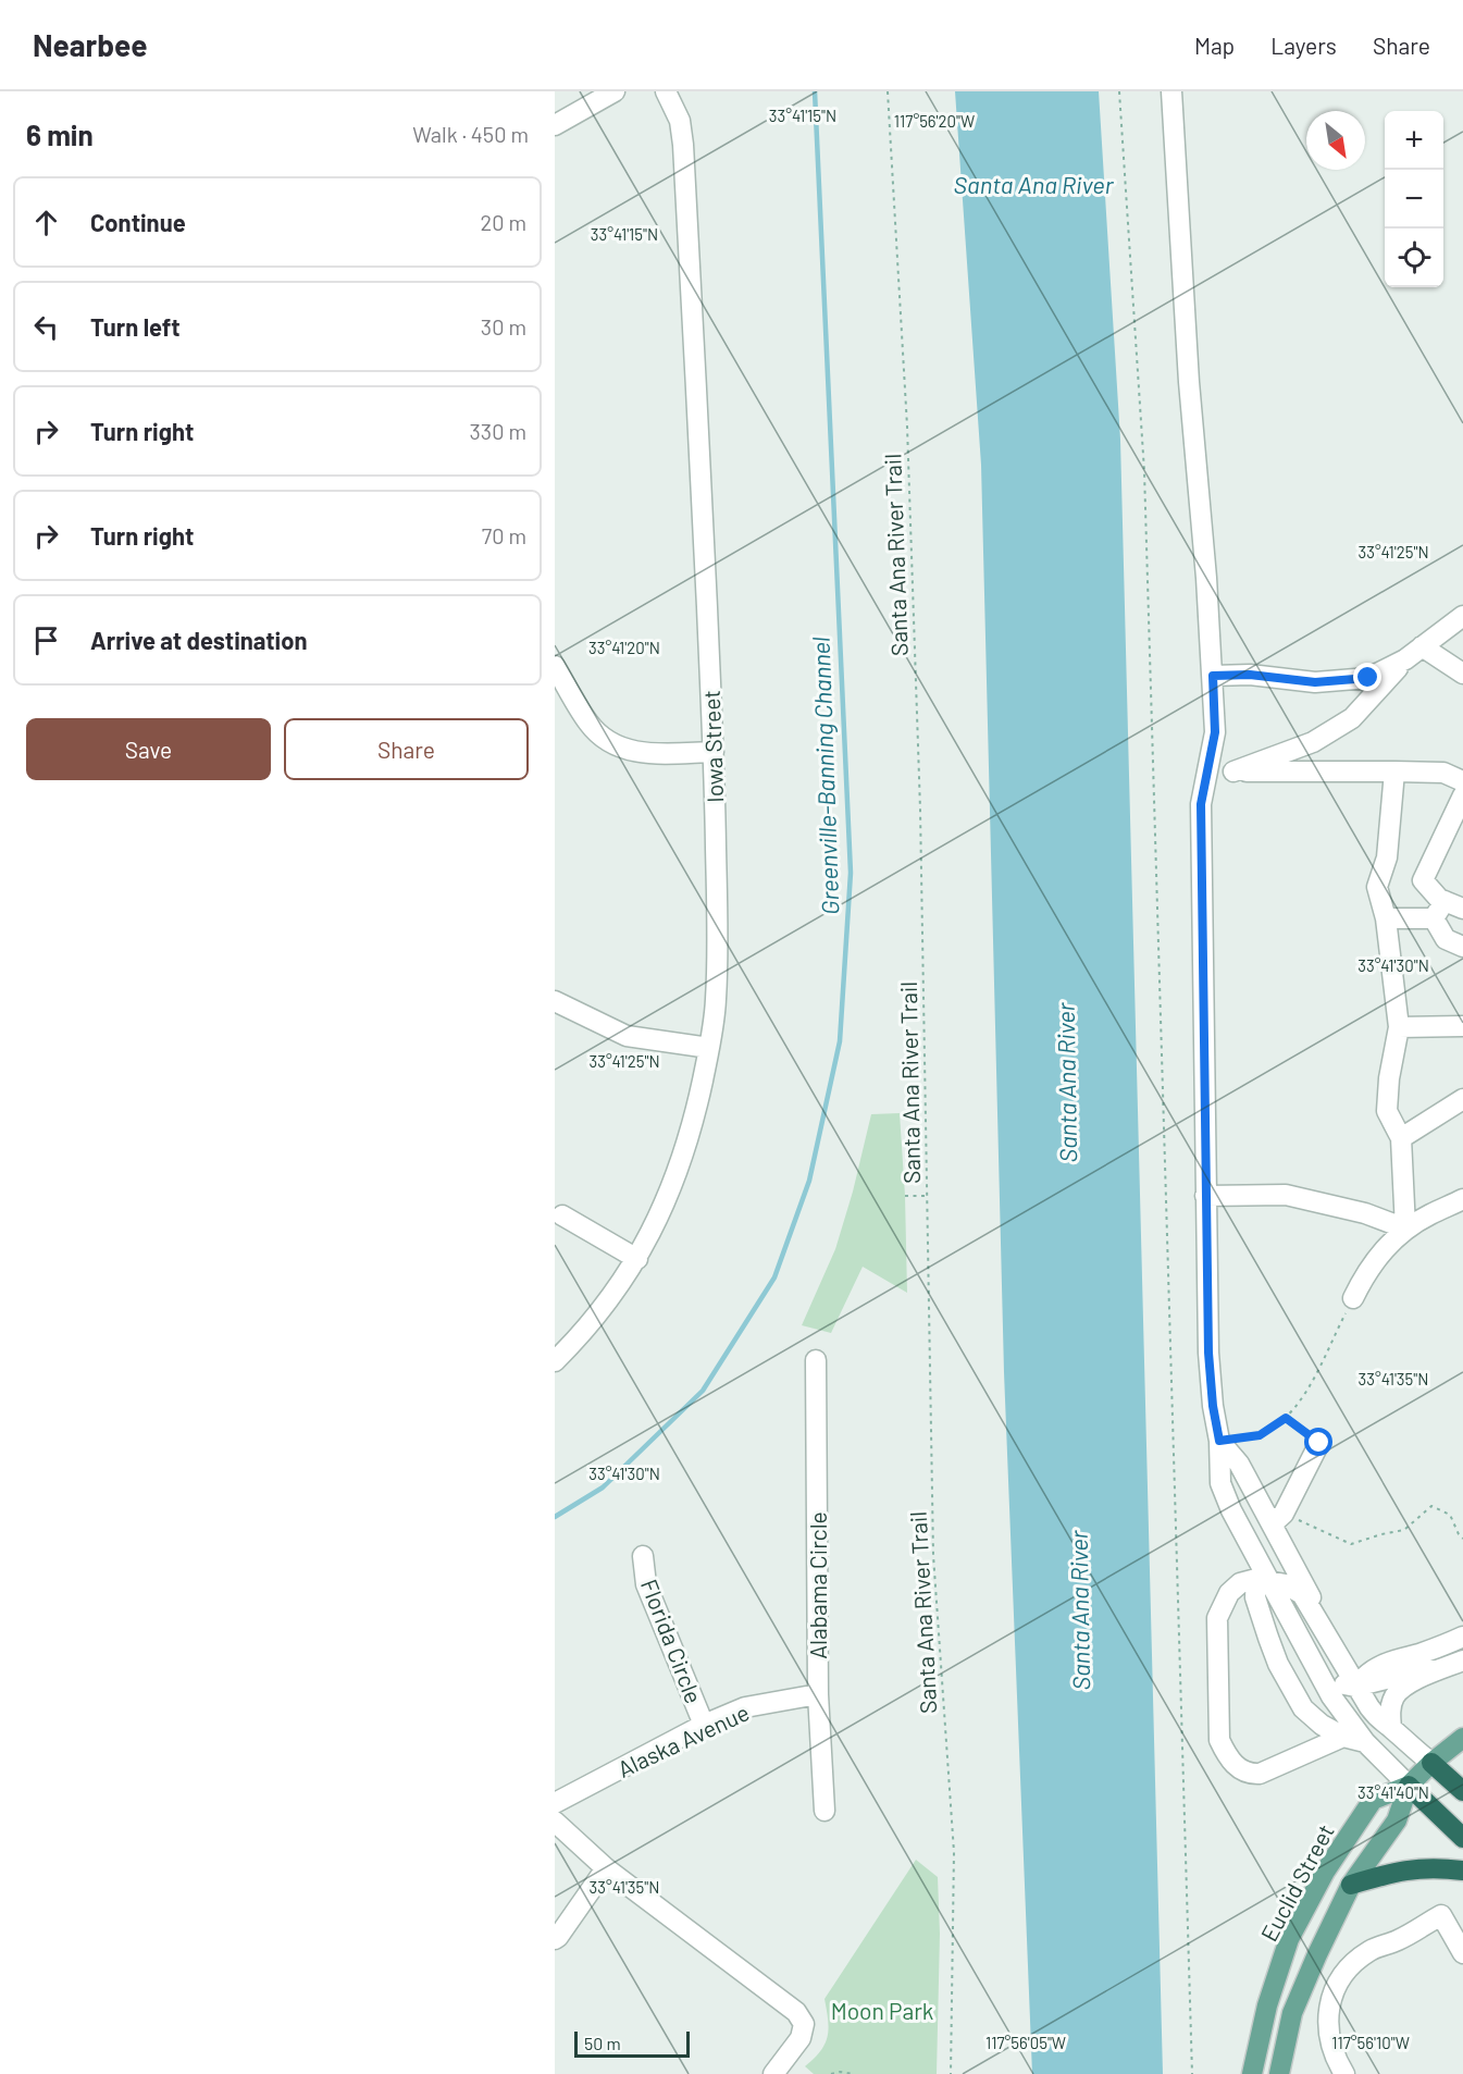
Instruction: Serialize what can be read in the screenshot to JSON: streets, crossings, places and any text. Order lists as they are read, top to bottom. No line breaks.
{"streets":{"main road":["Euclid Street"],"street":["Iowa Street","Alabama Circle","Florida Circle","Alaska Avenue"],"path":["Santa Ana River Trail"]},"crossings":[["Alabama Circle","Alaska Avenue"],["Florida Circle","Alaska Avenue"]],"water":["Santa Ana River","Greenville-Banning Channel"],"parks":["Moon Park"],"scale_bar":"50 m","north":"bottom right","page":{"header":"Nearbee","nav":["Map","Layers","Share"],"heading":["6 min","Walk · 450 m"],"map_buttons":["+","−"],"list":[["Continue","20 m"],["Turn left","30 m"],["Turn right","330 m"],["Turn right","70 m"],"Arrive at destination"],"buttons":["Save","Share"],"scale":"50 m"},"coordinates":["33°41'15\"N","117°56'20\"W","33°41'25\"N","33°41'20\"N","33°41'30\"N","33°41'35\"N","33°41'40\"N","117°56'05\"W","117°56'10\"W"]}
